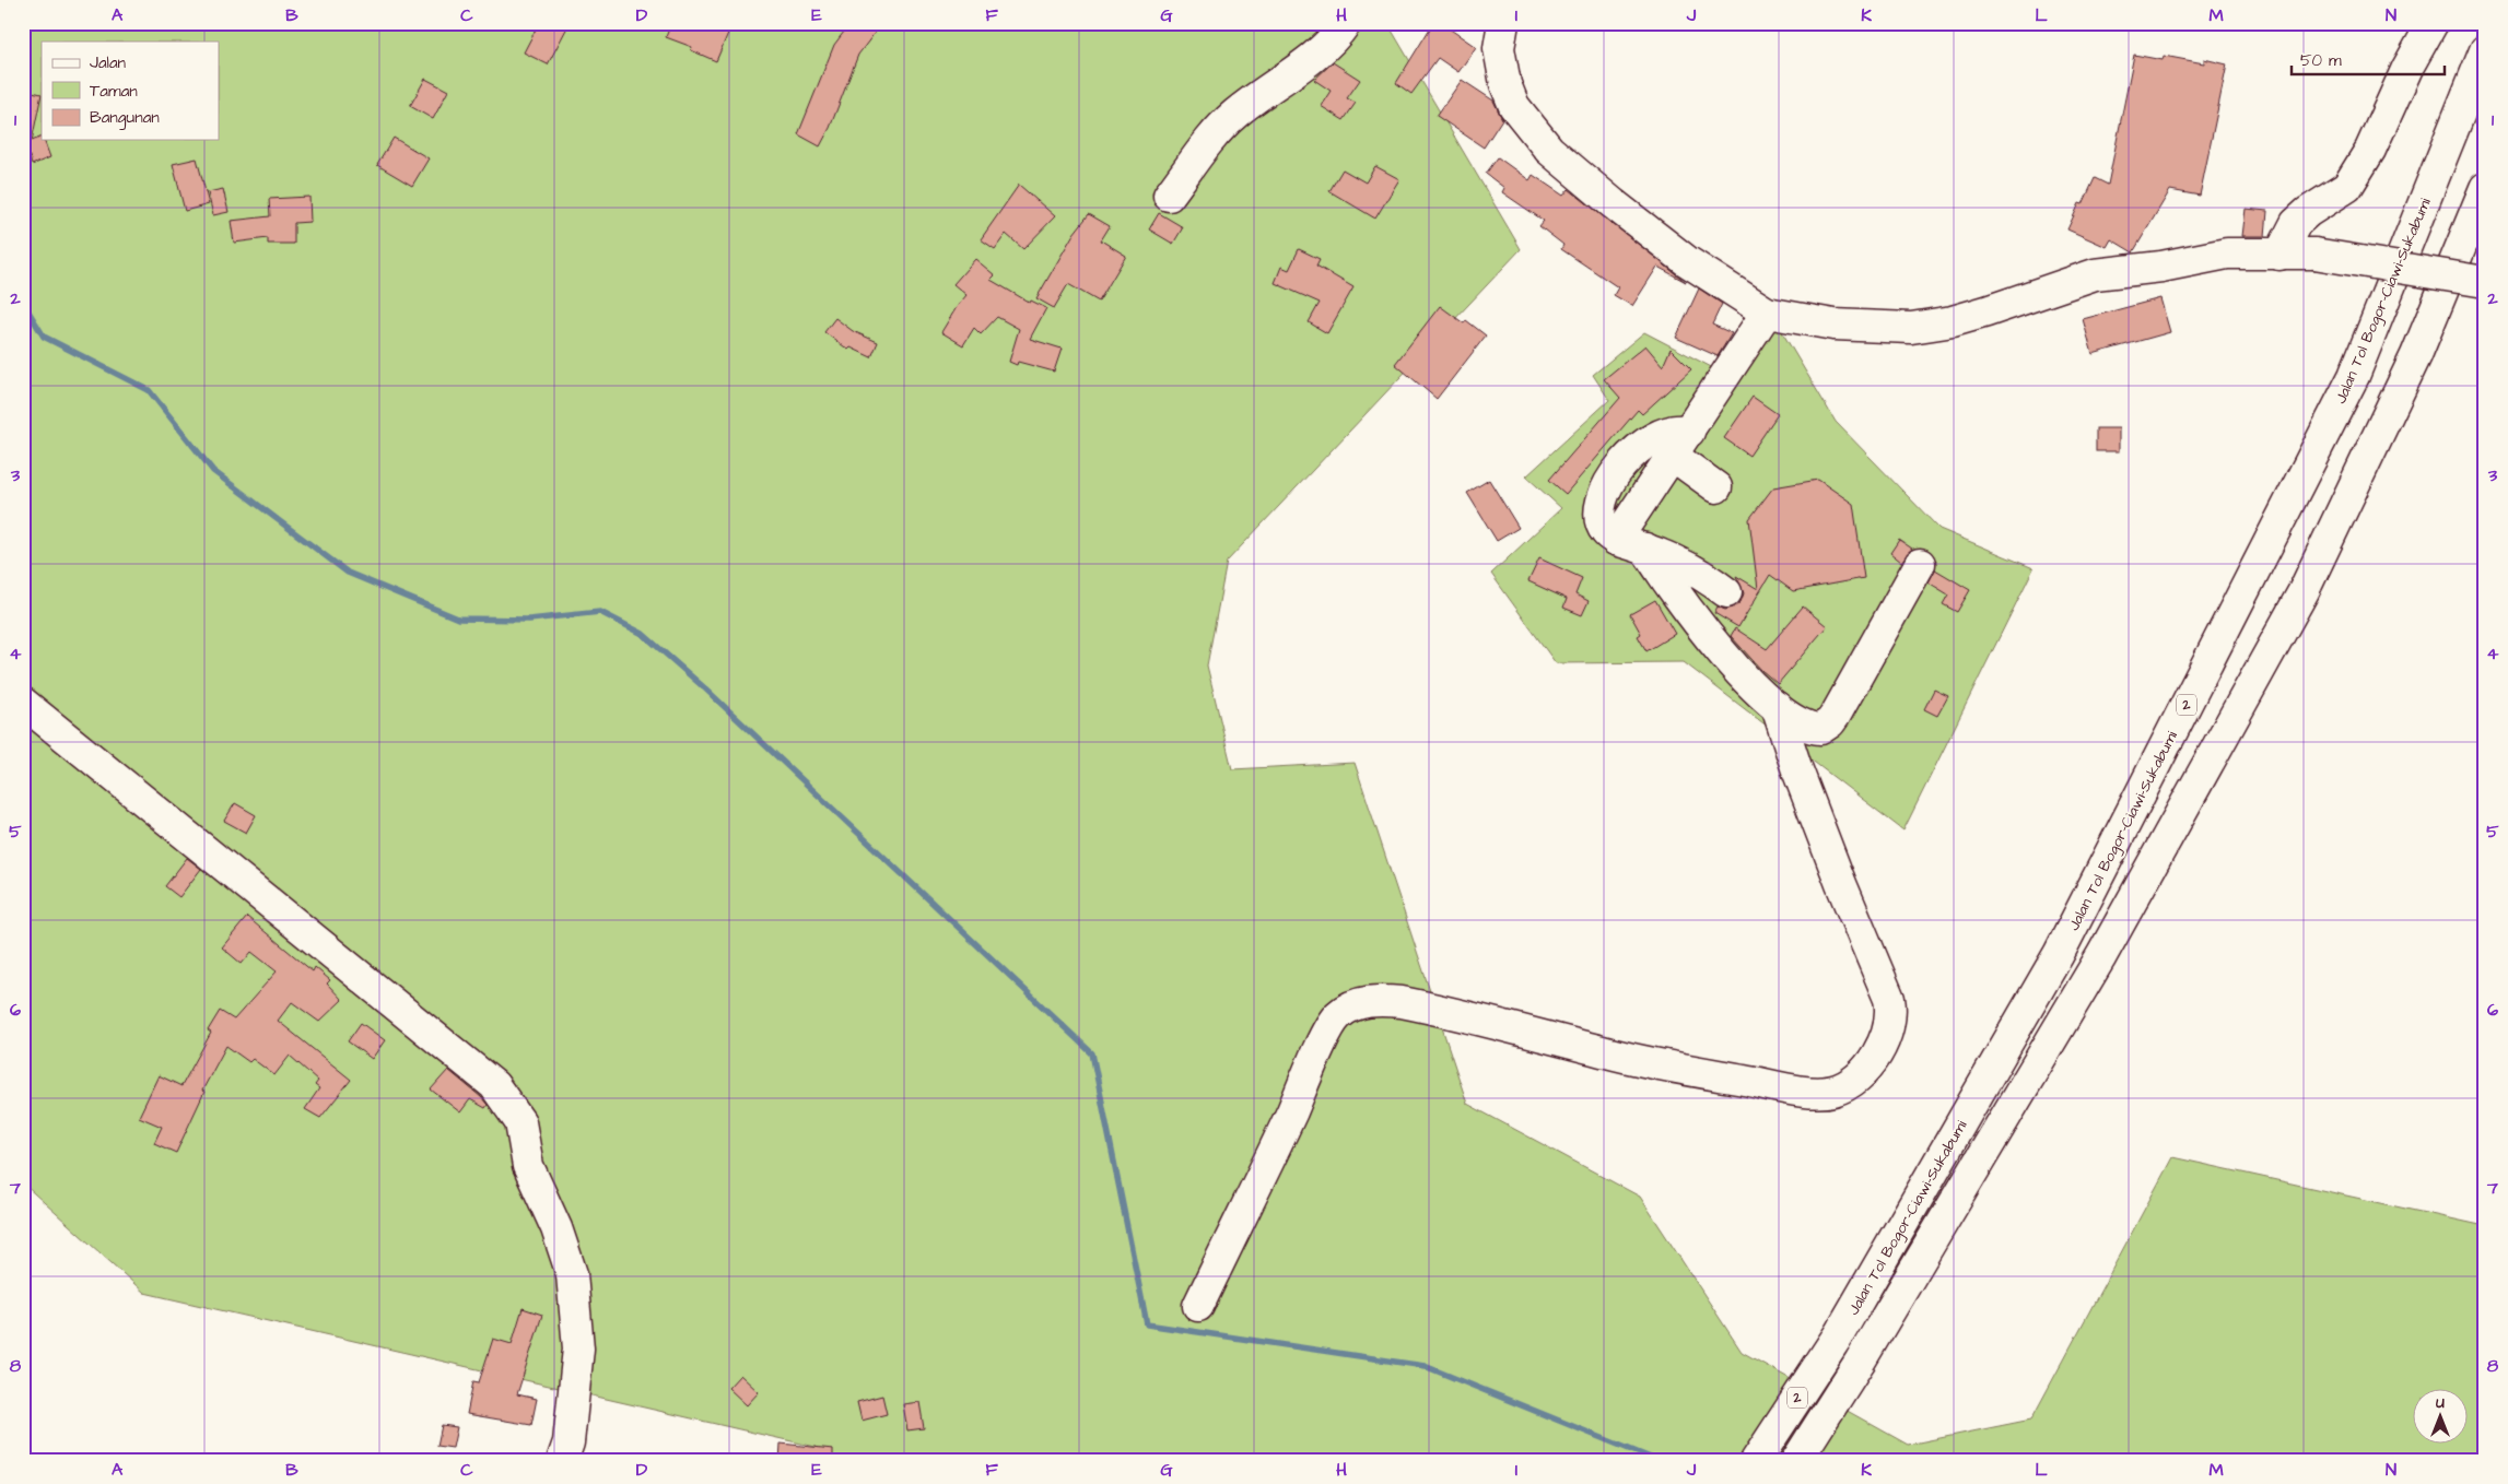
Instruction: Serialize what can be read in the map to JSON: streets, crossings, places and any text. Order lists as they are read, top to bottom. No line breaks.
{"streets":{"main road":["Jalan Tol Bogor–Ciawi–Sukabumi","2"]},"legend":["Jalan","Taman","Bangunan"],"scale_bar":"50 m","north":"top","grid":{"columns":["A","B","C","D","E","F","G","H","I","J","K","L","M","N"],"rows":["1","2","3","4","5","6","7","8"]}}
